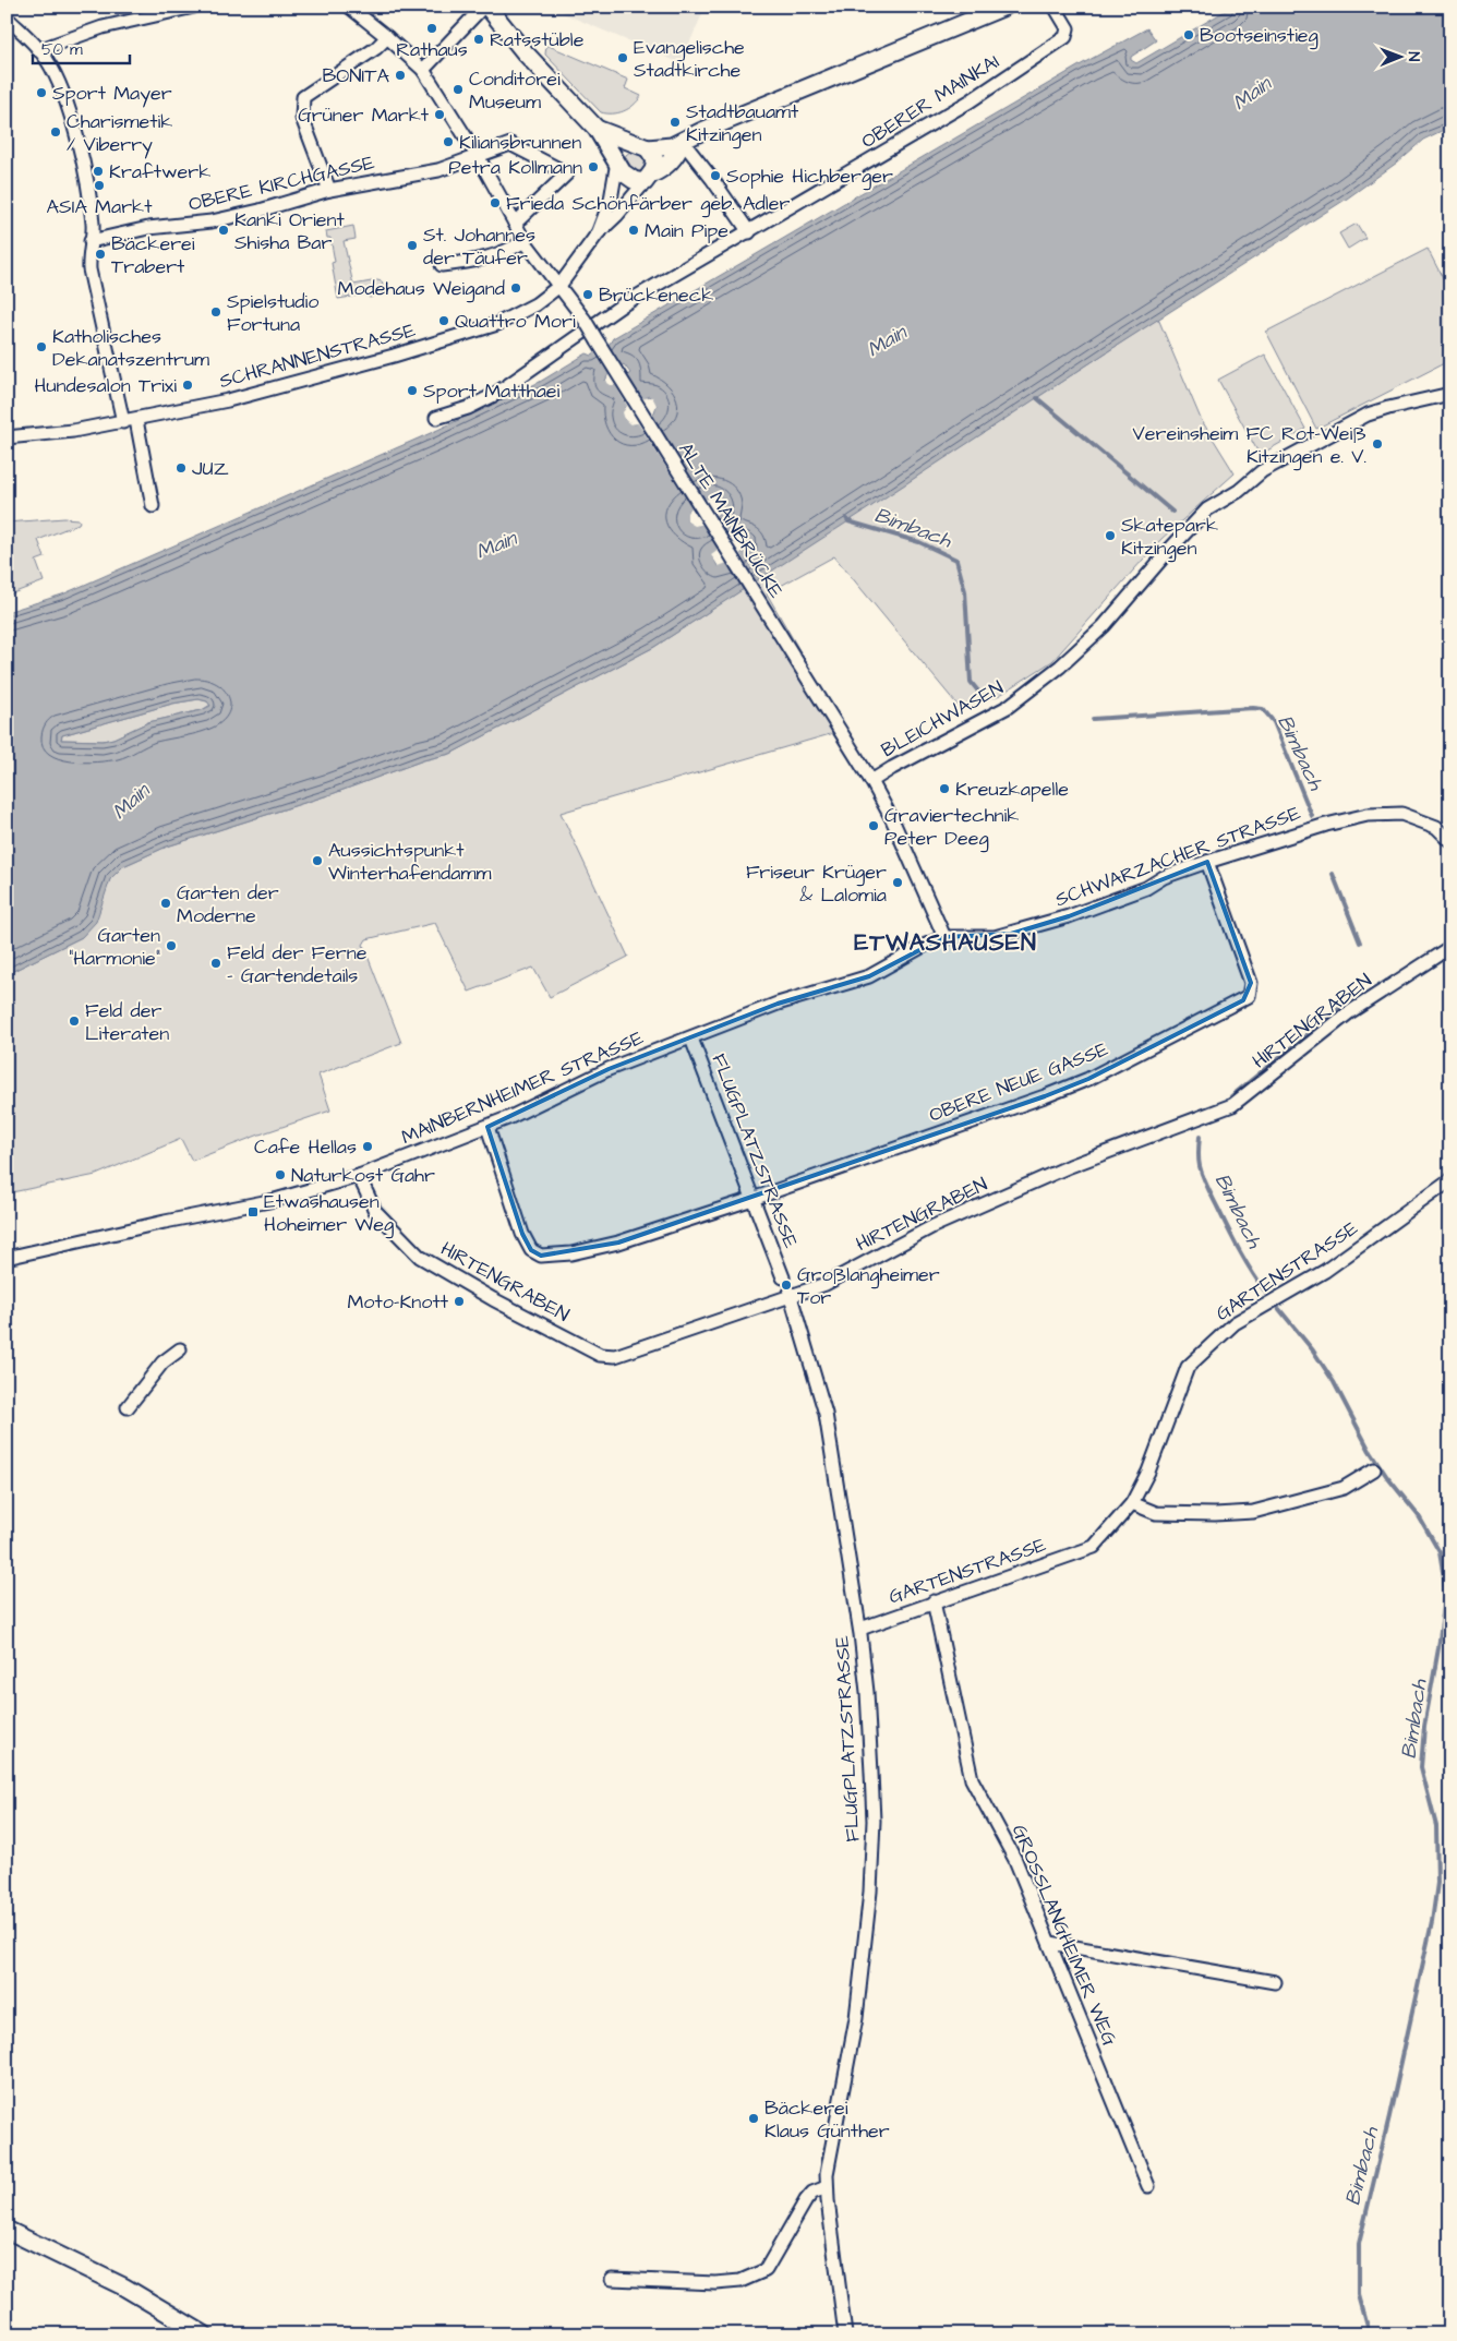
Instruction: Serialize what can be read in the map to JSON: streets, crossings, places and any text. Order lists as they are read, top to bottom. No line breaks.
{"streets":{"street":["OBERER MAINKAI","OBERE KIRCHGASSE","SCHRANNENSTRASSE","ALTE MAINBRÜCKE","BLEICHWASEN","SCHWARZACHER STRASSE","HIRTENGRABEN","OBERE NEUE GASSE","MAINBERNHEIMER STRASSE","FLUGPLATZSTRASSE","GARTENSTRASSE","GROSSLANGHEIMER WEG"]},"crossings":[["OBERER MAINKAI","ALTE MAINBRÜCKE"],["OBERE KIRCHGASSE","ALTE MAINBRÜCKE"],["SCHRANNENSTRASSE","ALTE MAINBRÜCKE"],["ALTE MAINBRÜCKE","BLEICHWASEN"],["ALTE MAINBRÜCKE","SCHWARZACHER STRASSE"],["ALTE MAINBRÜCKE","MAINBERNHEIMER STRASSE"],["SCHWARZACHER STRASSE","OBERE NEUE GASSE"],["SCHWARZACHER STRASSE","MAINBERNHEIMER STRASSE"],["HIRTENGRABEN","MAINBERNHEIMER STRASSE"],["HIRTENGRABEN","FLUGPLATZSTRASSE"],["OBERE NEUE GASSE","MAINBERNHEIMER STRASSE"],["OBERE NEUE GASSE","FLUGPLATZSTRASSE"],["MAINBERNHEIMER STRASSE","FLUGPLATZSTRASSE"],["FLUGPLATZSTRASSE","GARTENSTRASSE"],["GARTENSTRASSE","GROSSLANGHEIMER WEG"]],"districts":["ETWASHAUSEN"],"water":["Main","Bimbach"],"places":{"other":["Rathaus","Bootseinstieg","Ratsstüble","Evangelische Stadtkirche","BONITA","Conditorei Museum","Sport Mayer","Grüner Markt","Stadtbauamt Kitzingen","Charismetik / Viberry","Kiliansbrunnen","Petra Kollmann","Kraftwerk","Sophie Hichberger","ASIA Markt","Frieda Schönfärber geb. Adler","Kanki Orient Shisha Bar","Main Pipe","St. Johannes der Täufer","Bäckerei Trabert","Modehaus Weigand","Brückeneck","Spielstudio Fortuna","Quattro Mori","Katholisches Dekanatszentrum","Hundesalon Trixi","Sport Matthaei","Vereinsheim FC Rot-Weiß Kitzingen e. V.","JUZ","Skatepark Kitzingen","Kreuzkapelle","Graviertechnik Peter Deeg","Aussichtspunkt Winterhafendamm","Friseur Krüger & Lalomia","Garten der Moderne","Garten \"Harmonie\"","Feld der Ferne - Gartendetails","Feld der Literaten","Cafe Hellas","Naturkost Gahr","Großlangheimer Tor","Moto-Knott","Bäckerei Klaus Günther"],"transit":["Etwashausen Hoheimer Weg"]},"scale_bar":"50 m","north":"right"}
